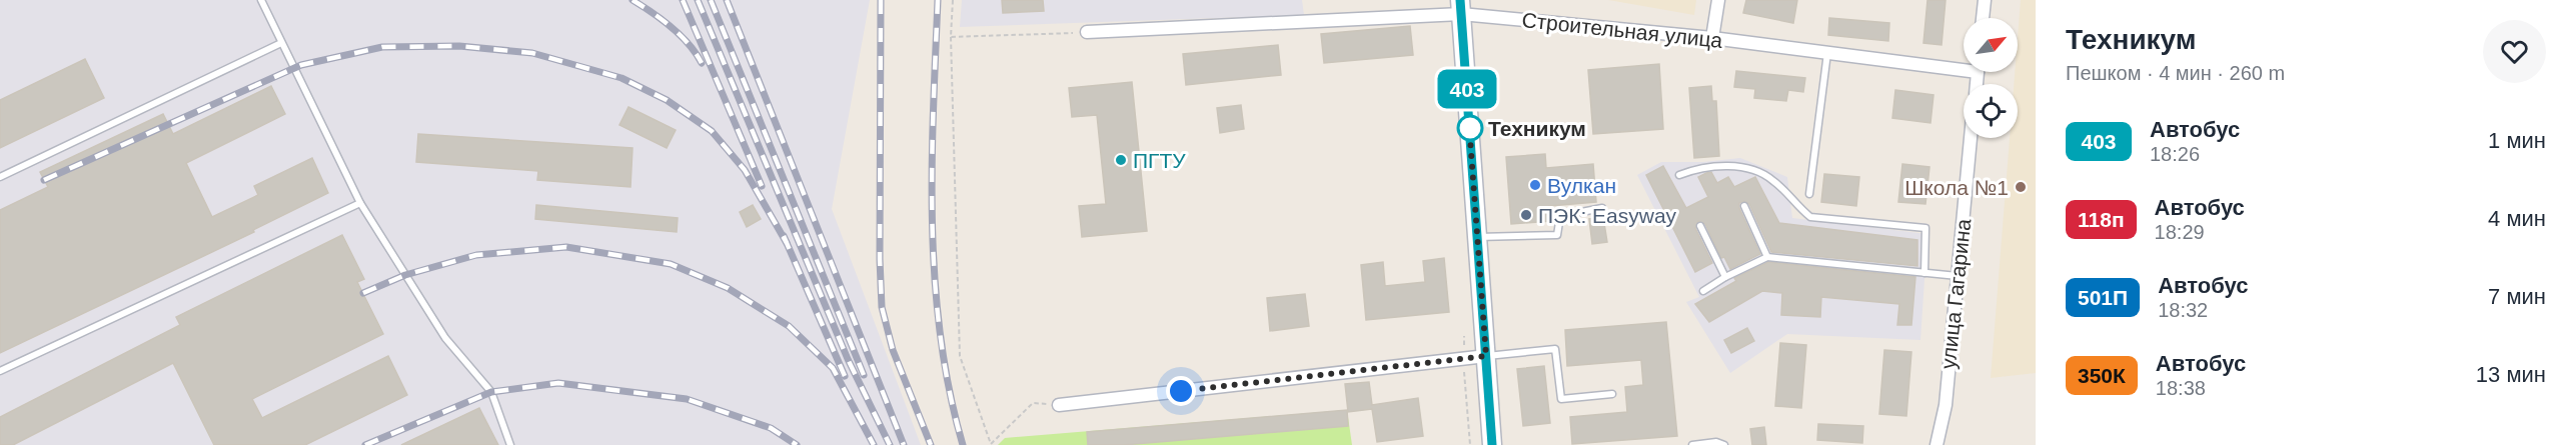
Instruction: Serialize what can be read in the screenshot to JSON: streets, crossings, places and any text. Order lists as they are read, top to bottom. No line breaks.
{"streets":{"street":["Строительная улица","улица Гагарина"]},"places":["Техникум","ПГТУ","Вулкан","Школа №1","ПЭК: Easyway"],"lines":["bus line 403"],"north":"top right","page":{"on_map":"403","heading":["Техникум","Пешком · 4 мин · 260 m"],"list":[{"mark":"403","name":"Автобус","note":"18:26","value":"1 мин"},{"mark":"118п","name":"Автобус","note":"18:29","value":"4 мин"},{"mark":"501П","name":"Автобус","note":"18:32","value":"7 мин"},{"mark":"350К","name":"Автобус","note":"18:38","value":"13 мин"}]}}
